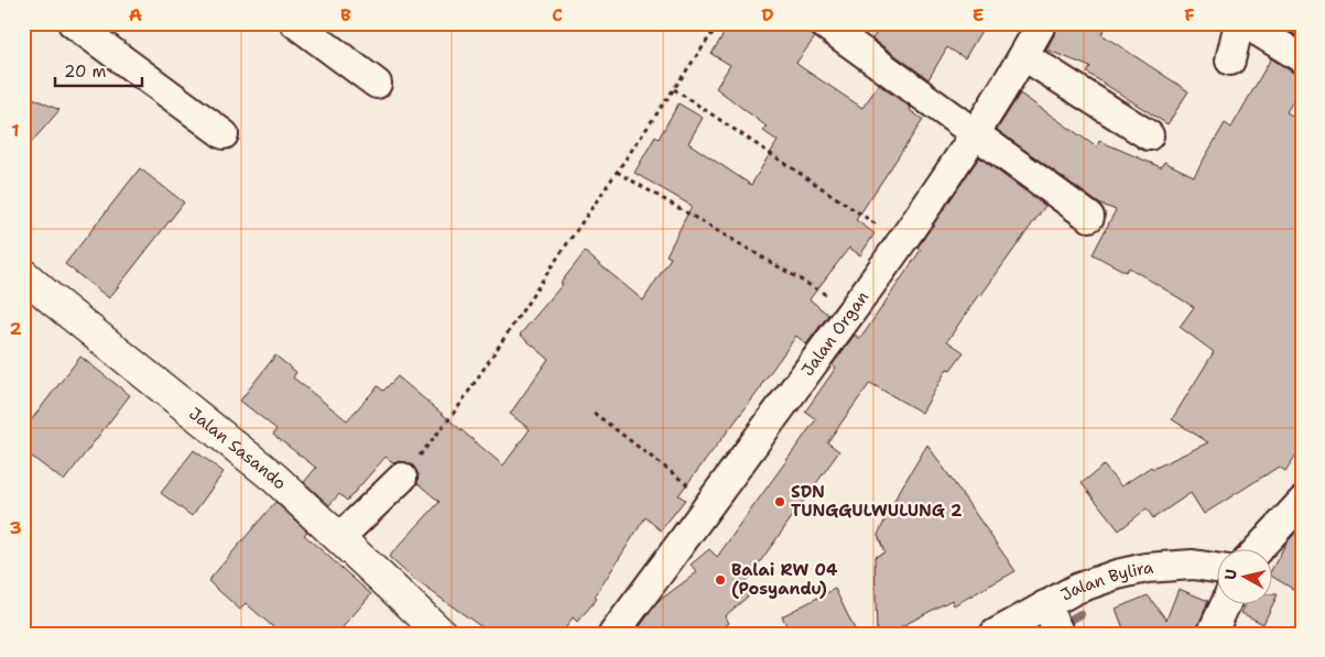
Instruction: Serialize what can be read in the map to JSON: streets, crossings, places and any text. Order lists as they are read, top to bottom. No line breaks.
{"streets":{"street":["Jalan Organ","Jalan Sasando","Jalan Bylira"]},"places":["SDN TUNGGULWULUNG 2","Balai RW 04 (Posyandu)"],"scale_bar":"20 m","north":"left","grid":{"columns":["A","B","C","D","E","F"],"rows":["1","2","3"]}}
